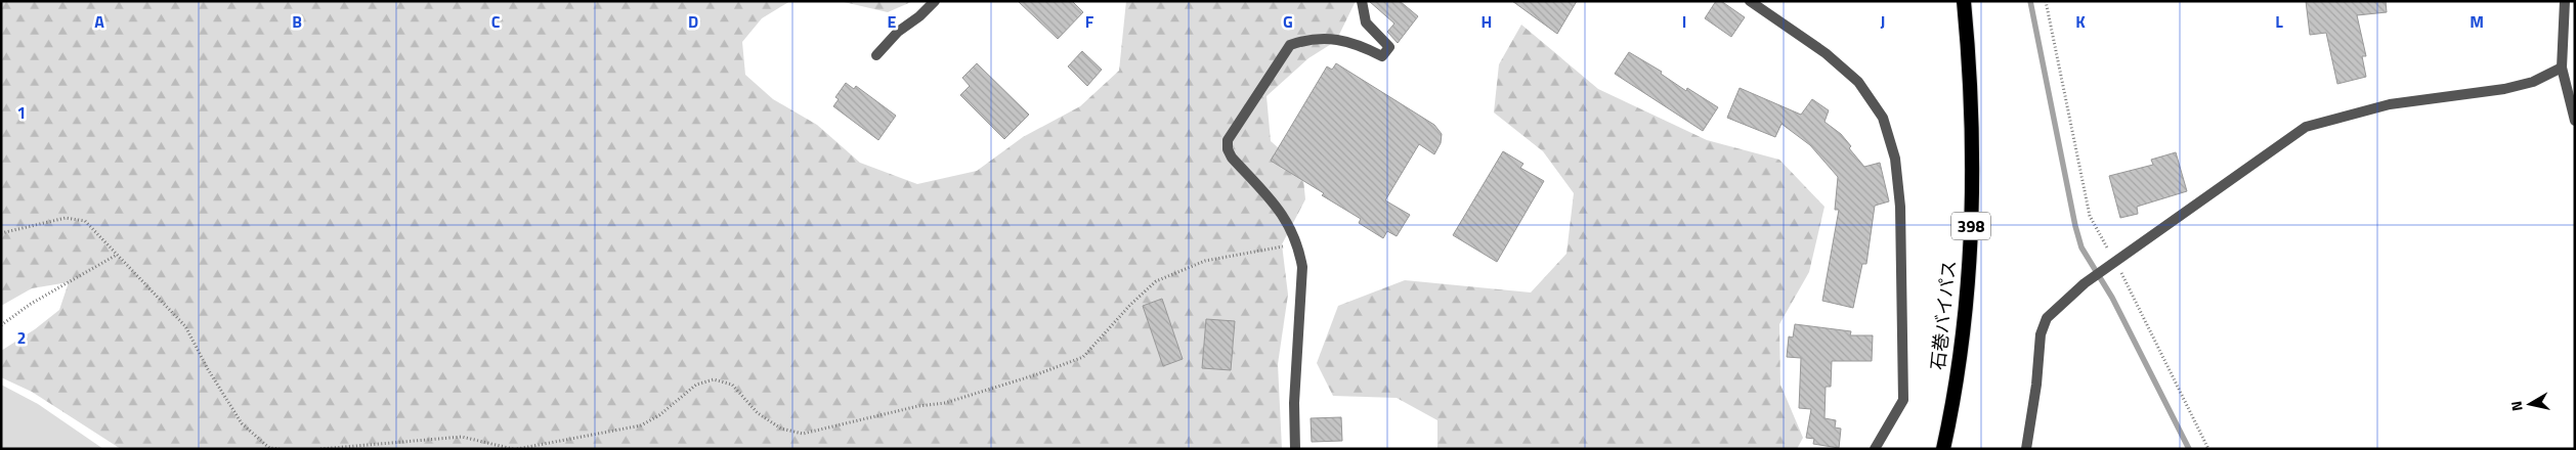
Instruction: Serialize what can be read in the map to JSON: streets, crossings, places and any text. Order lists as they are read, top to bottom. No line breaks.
{"streets":{"highway":["398","石巻バイパス"]},"north":"left","grid":{"columns":["A","B","C","D","E","F","G","H","I","J","K","L","M"],"rows":["1","2"]}}
